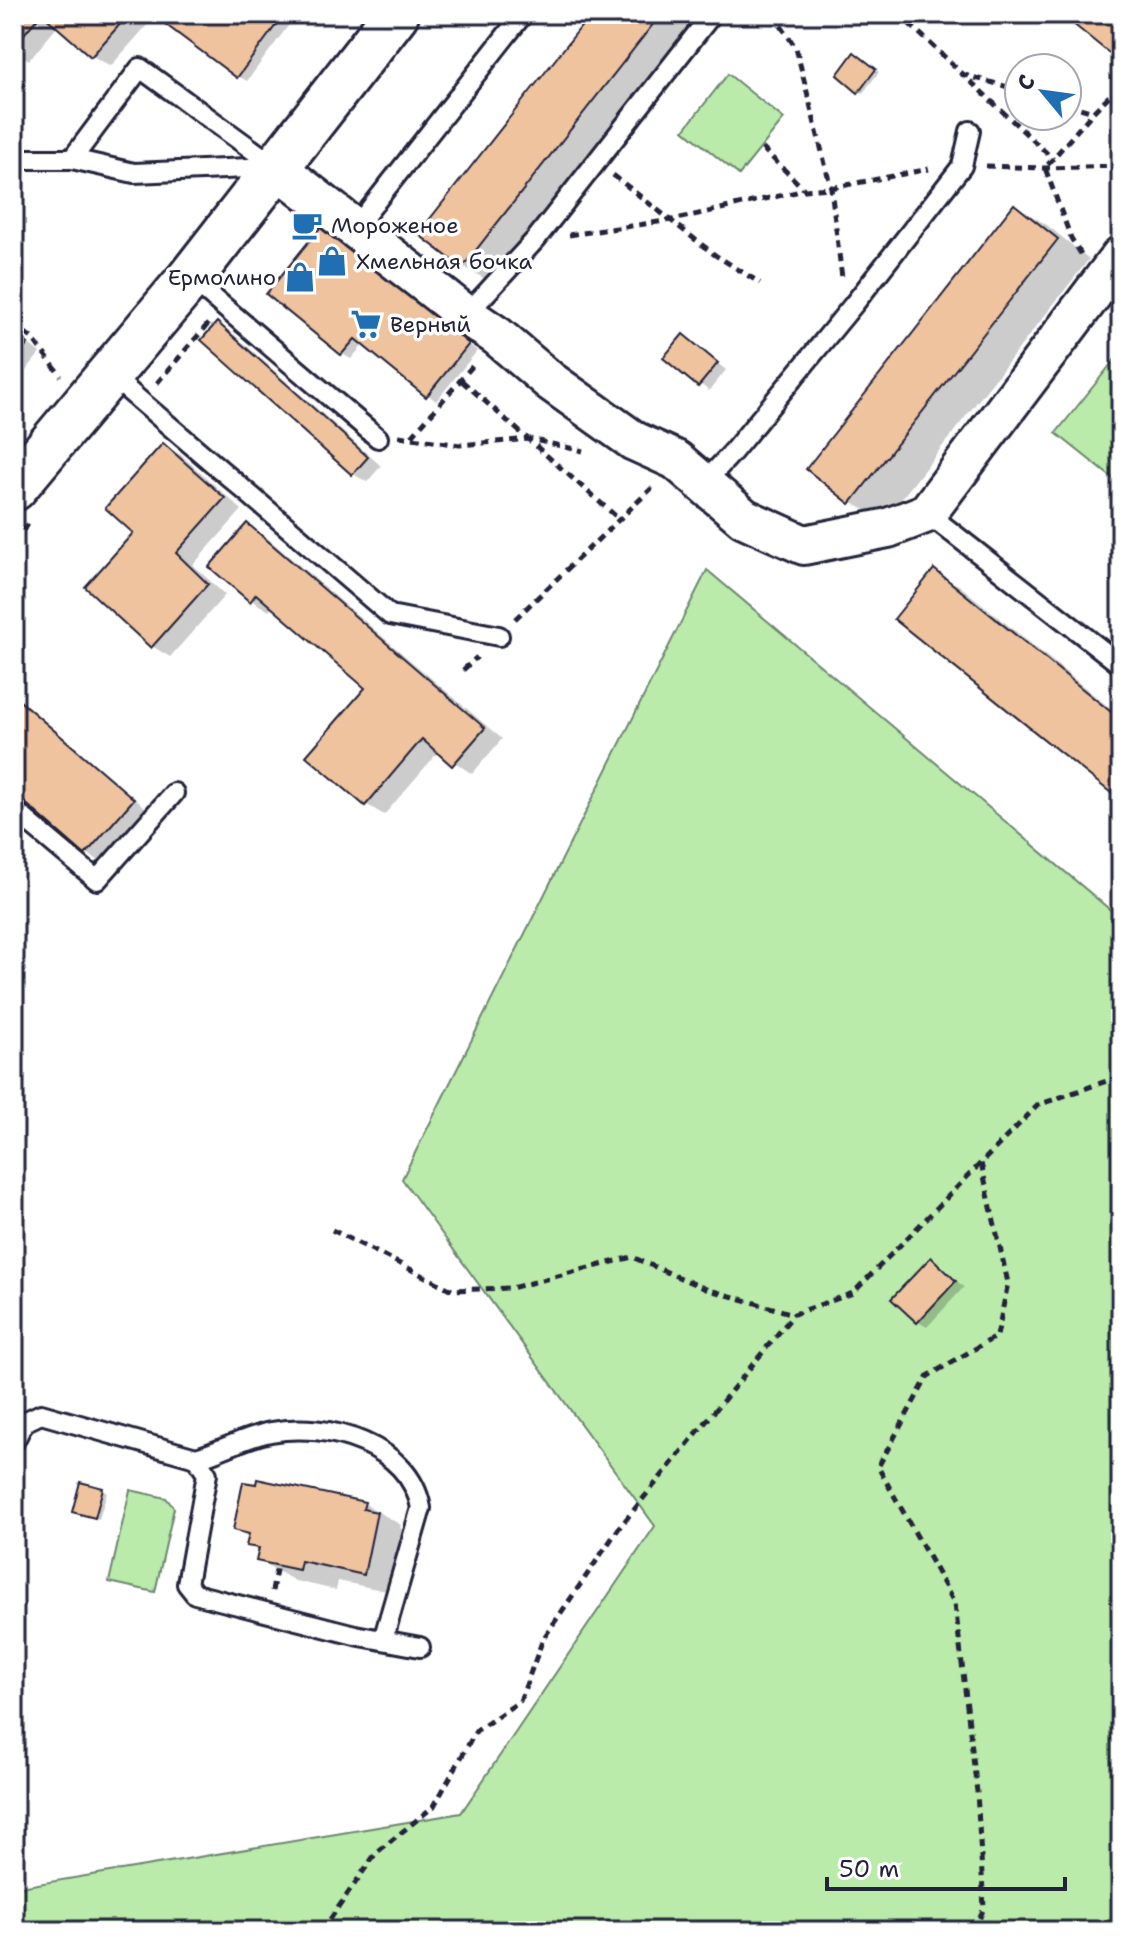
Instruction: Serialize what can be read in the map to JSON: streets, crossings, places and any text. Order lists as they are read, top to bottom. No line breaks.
{"places":{"cafe":["Мороженое"],"shop":["Хмельная бочка","Ермолино"],"supermarket":["Верный"]},"scale_bar":"50 m","north":"top left"}
